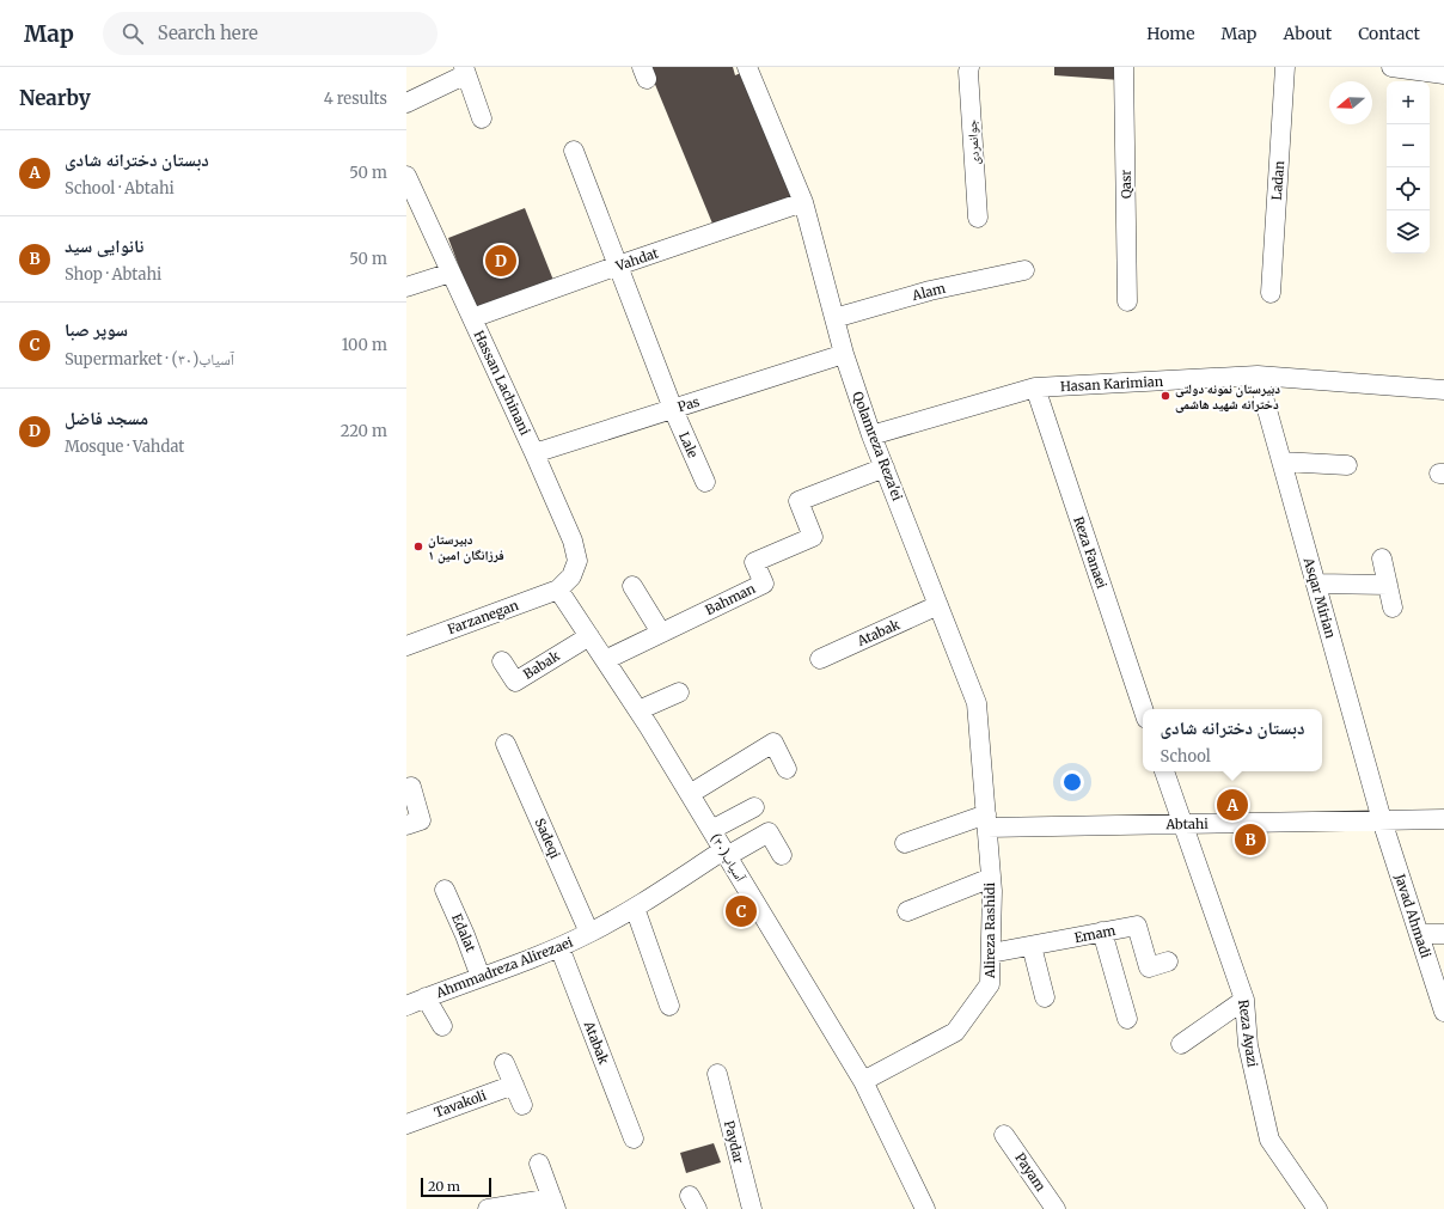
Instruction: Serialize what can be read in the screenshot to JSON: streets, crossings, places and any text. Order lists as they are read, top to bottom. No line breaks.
{"streets":{"street":["جوانمردی","Ladan","Qasr","Vahdat","Alam","Hassan Lachinani","Hasan Karimian","Pas","Lale","Qolamreza Reza'ei","Reza Fanaei","Asqar Mirian","Bahman","Farzanegan","Atabak","Babak","Abtahi","Sadeqi","آسیاب(۳۰)","Javad Ahmadi","Alireza Rashidi","Edalat","Emam","Ahmmadreza Alirezaei","Reza Ayazi","Tavakoli","Paydar","Payam"]},"crossings":[["Vahdat","Hassan Lachinani"],["Vahdat","Lale"],["Vahdat","Qolamreza Reza'ei"],["Alam","Qolamreza Reza'ei"],["Hassan Lachinani","Pas"],["Hassan Lachinani","Farzanegan"],["Hassan Lachinani","آسیاب(۳۰)"],["Hasan Karimian","Qolamreza Reza'ei"],["Hasan Karimian","Reza Fanaei"],["Hasan Karimian","Asqar Mirian"],["Pas","Lale"],["Pas","Qolamreza Reza'ei"],["Qolamreza Reza'ei","Bahman"],["Qolamreza Reza'ei","Atabak"],["Qolamreza Reza'ei","Abtahi"],["Qolamreza Reza'ei","Alireza Rashidi"],["Asqar Mirian","Abtahi"],["Asqar Mirian","Javad Ahmadi"],["Bahman","آسیاب(۳۰)"],["Farzanegan","آسیاب(۳۰)"],["Atabak","Ahmmadreza Alirezaei"],["Babak","آسیاب(۳۰)"],["Abtahi","Javad Ahmadi"],["Abtahi","Alireza Rashidi"],["Abtahi","Reza Ayazi"],["Sadeqi","Ahmmadreza Alirezaei"],["آسیاب(۳۰)","Alireza Rashidi"],["آسیاب(۳۰)","Ahmmadreza Alirezaei"],["Alireza Rashidi","Emam"],["Edalat","Ahmmadreza Alirezaei"]],"places":["دبیرستان نمونه دولتی دخترانه شهید هاشمی","دبیرستان فرزانگان امین ۱"],"scale_bar":"20 m","north":"left","page":{"header":"Map","search":"Search here","nav":["Home","Map","About","Contact"],"heading":["Nearby","4 results"],"map_buttons":["+","−"],"list":[{"mark":"A","name":"دبستان دخترانه شادی","note":"School · Abtahi","value":"50 m"},{"mark":"B","name":"نانوایی سید","note":"Shop · Abtahi","value":"50 m"},{"mark":"C","name":"سوپر صبا","note":"Supermarket · آسیاب(۳۰)","value":"100 m"},{"mark":"D","name":"مسجد فاضل","note":"Mosque · Vahdat","value":"220 m"}],"pins":["D","A","B","C"],"popup":["دبستان دخترانه شادی","School"],"scale":"20 m"}}
